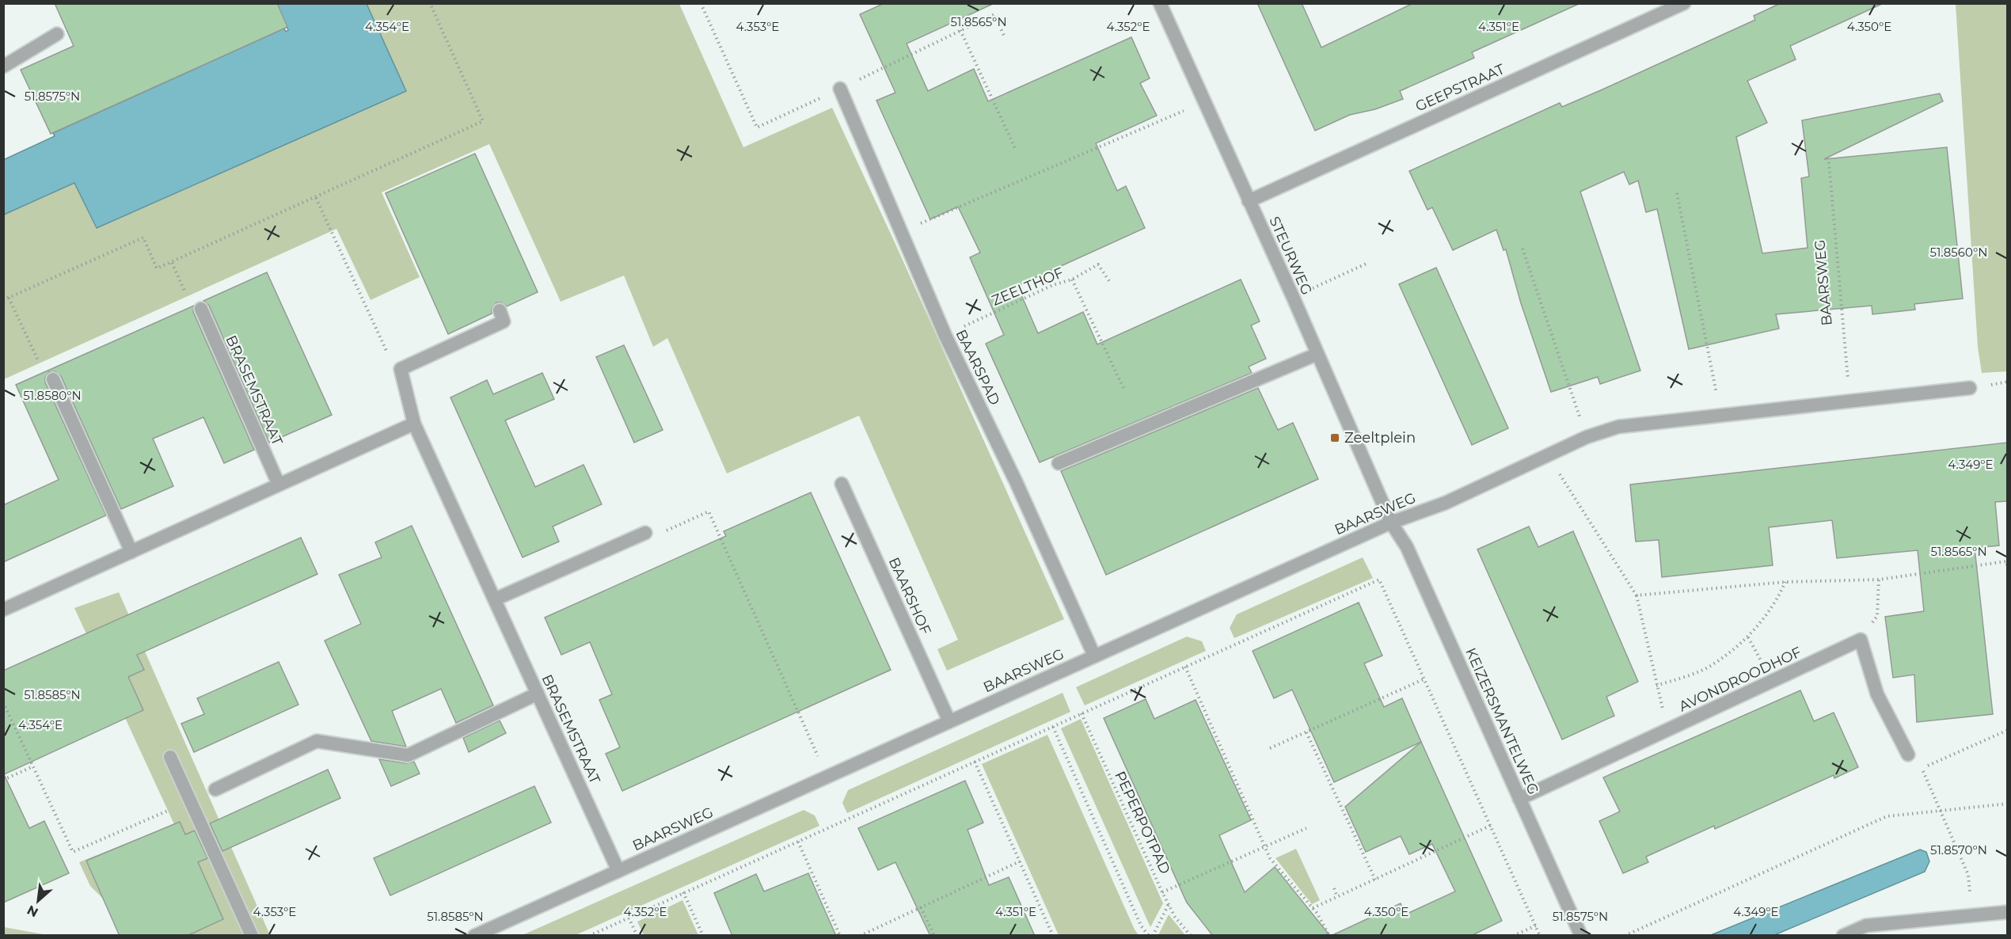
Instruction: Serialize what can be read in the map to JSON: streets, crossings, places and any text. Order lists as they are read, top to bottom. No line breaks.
{"streets":{"street":["GEEPSTRAAT","STEURWEG","BAARSWEG","BAARSPAD","BRASEMSTRAAT","BAARSHOF","AVONDROODHOF","KEIZERSMANTELWEG"],"path":["ZEELTHOF","PEPERPOTPAD"]},"crossings":[["GEEPSTRAAT","STEURWEG"],["STEURWEG","BAARSWEG"],["STEURWEG","KEIZERSMANTELWEG"],["BAARSWEG","BAARSPAD"],["BAARSWEG","BRASEMSTRAAT"],["BAARSWEG","BAARSHOF"],["BAARSWEG","KEIZERSMANTELWEG"],["ZEELTHOF","BAARSPAD"],["AVONDROODHOF","KEIZERSMANTELWEG"]],"places":{"transit":["Zeeltplein"]},"north":"bottom left","coordinates":["51.8565°N","4.354°E","4.353°E","4.352°E","4.351°E","4.350°E","51.8575°N","51.8560°N","51.8580°N","4.349°E","51.8585°N","51.8570°N"]}
